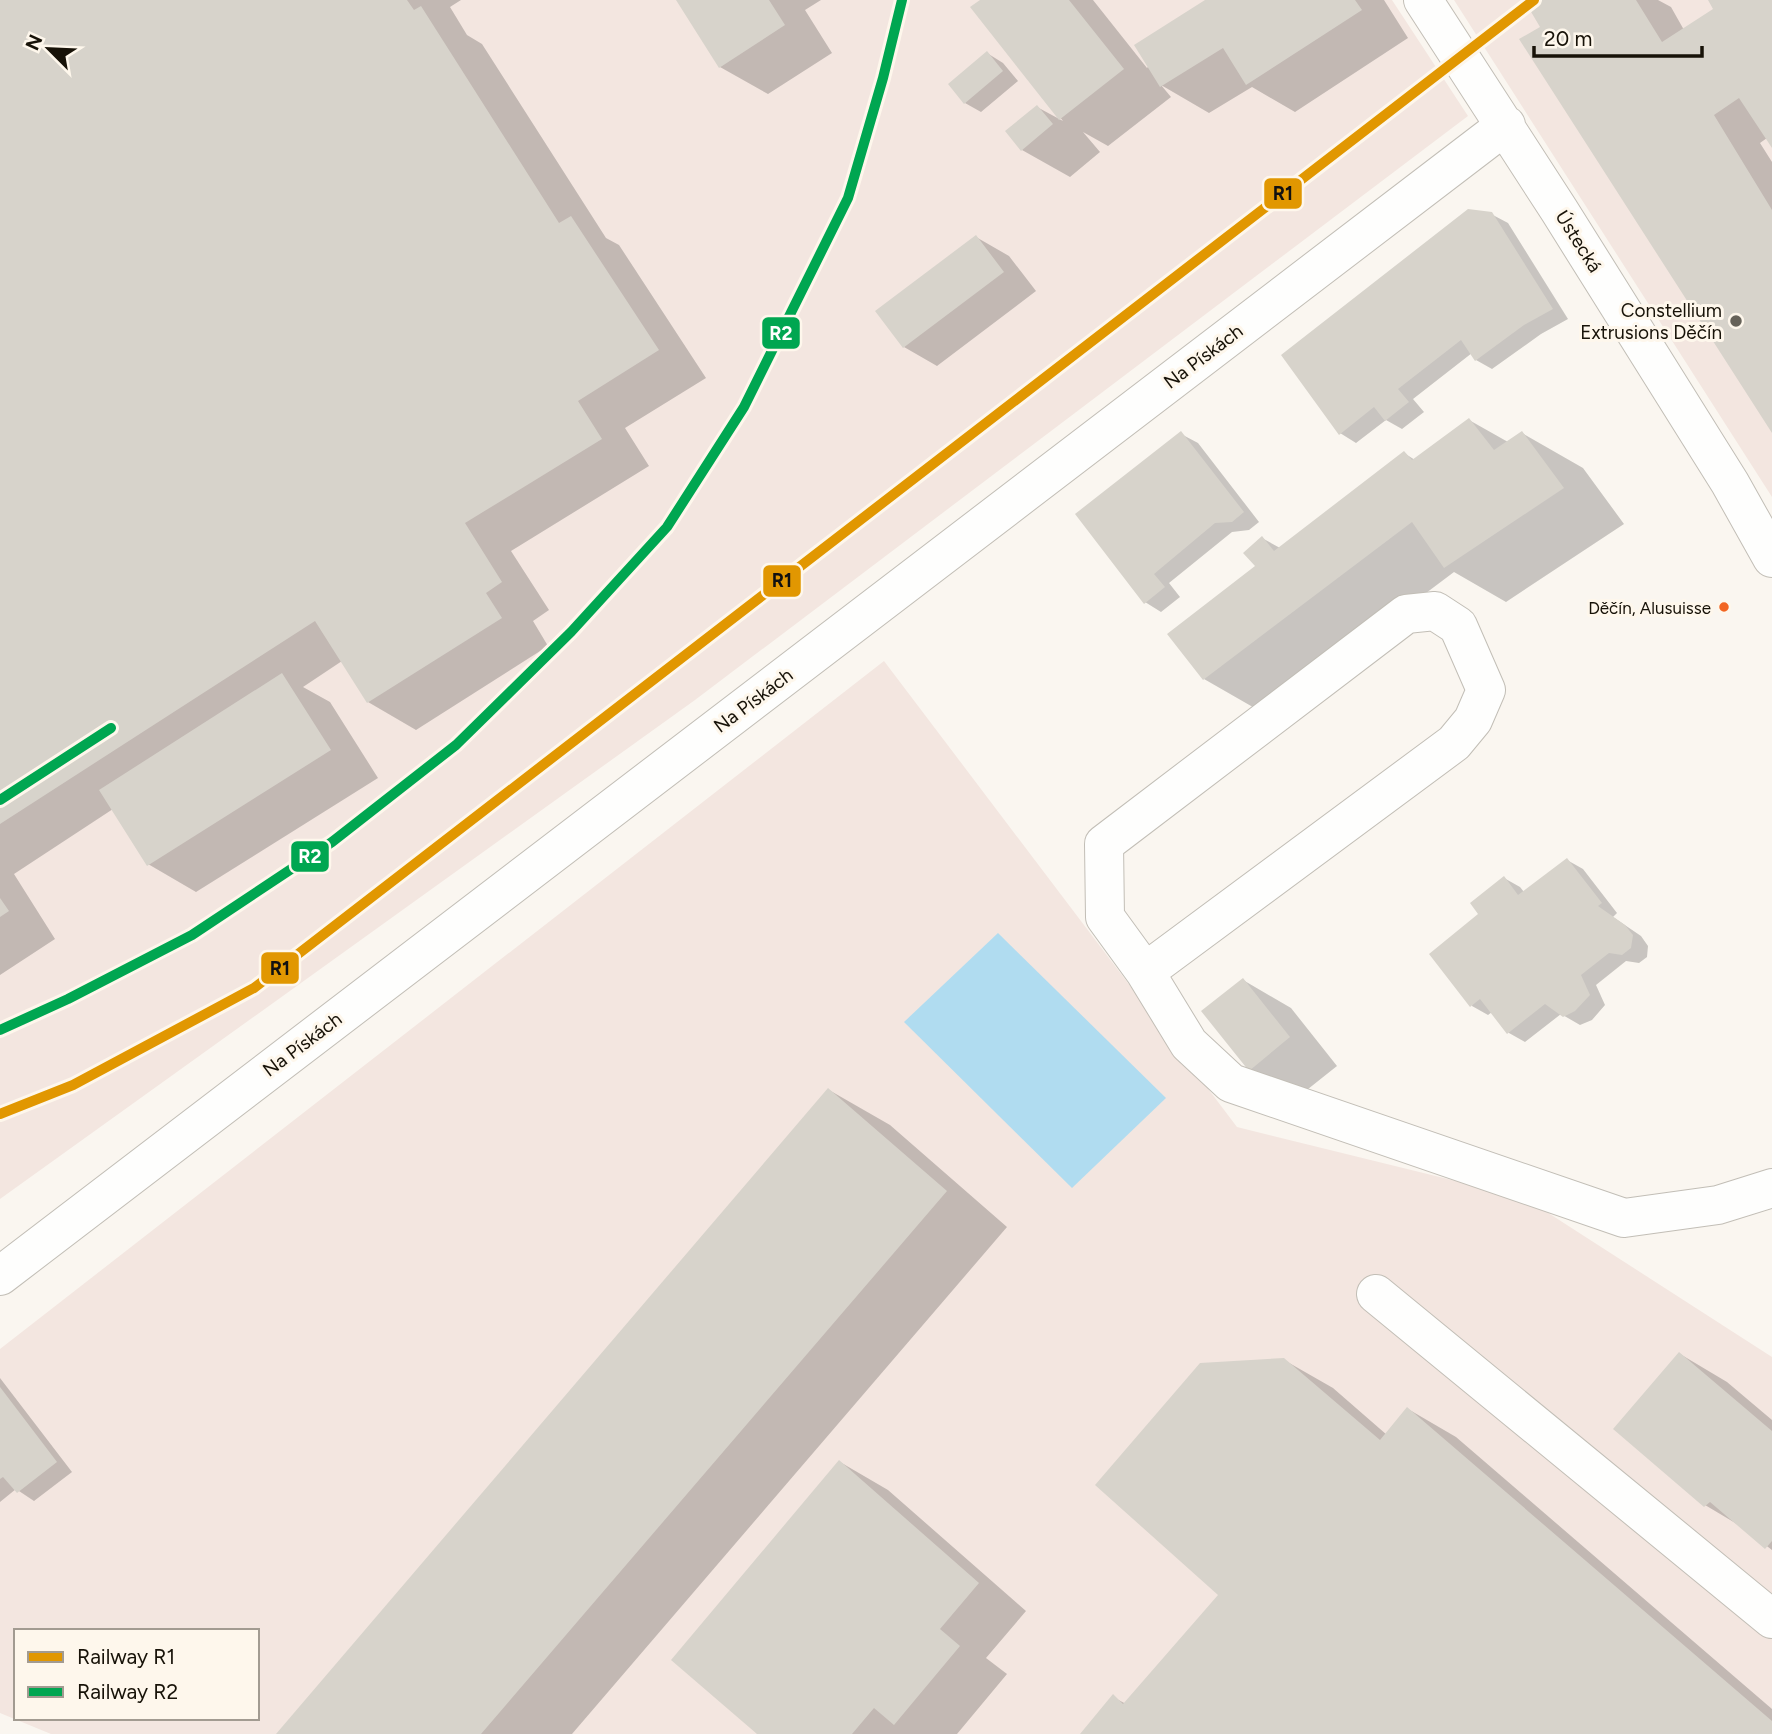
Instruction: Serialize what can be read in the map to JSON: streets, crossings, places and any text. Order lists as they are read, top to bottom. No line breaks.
{"streets":{"street":["Ústecká","Na Pískách"]},"crossings":[["Ústecká","Na Pískách"]],"places":["Constellium Extrusions Děčín","Děčín, Alusuisse"],"lines":["rail line R1","rail line R2"],"legend":["Railway R1","Railway R2"],"scale_bar":"20 m","north":"top left"}
